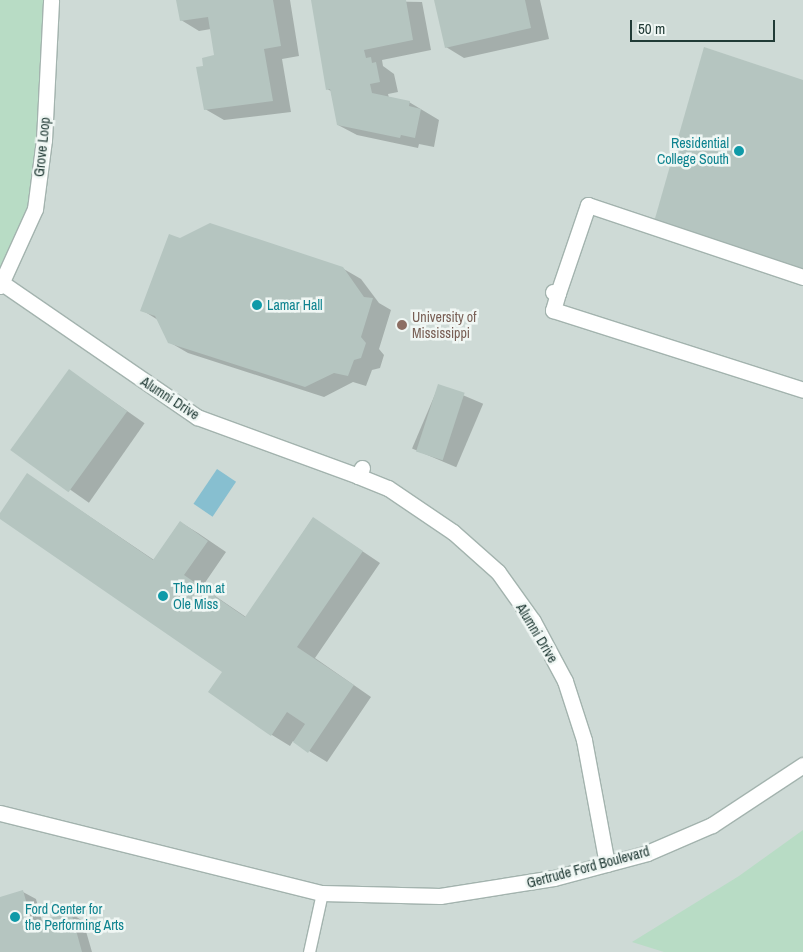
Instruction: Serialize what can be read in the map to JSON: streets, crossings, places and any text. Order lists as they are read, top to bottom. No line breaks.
{"streets":{"street":["Grove Loop","Alumni Drive","Gertrude Ford Boulevard"]},"crossings":[["Grove Loop","Alumni Drive"],["Alumni Drive","Gertrude Ford Boulevard"]],"places":["Residential College South","Lamar Hall","University of Mississippi","The Inn at Ole Miss","Ford Center for the Performing Arts"],"scale_bar":"50 m"}
